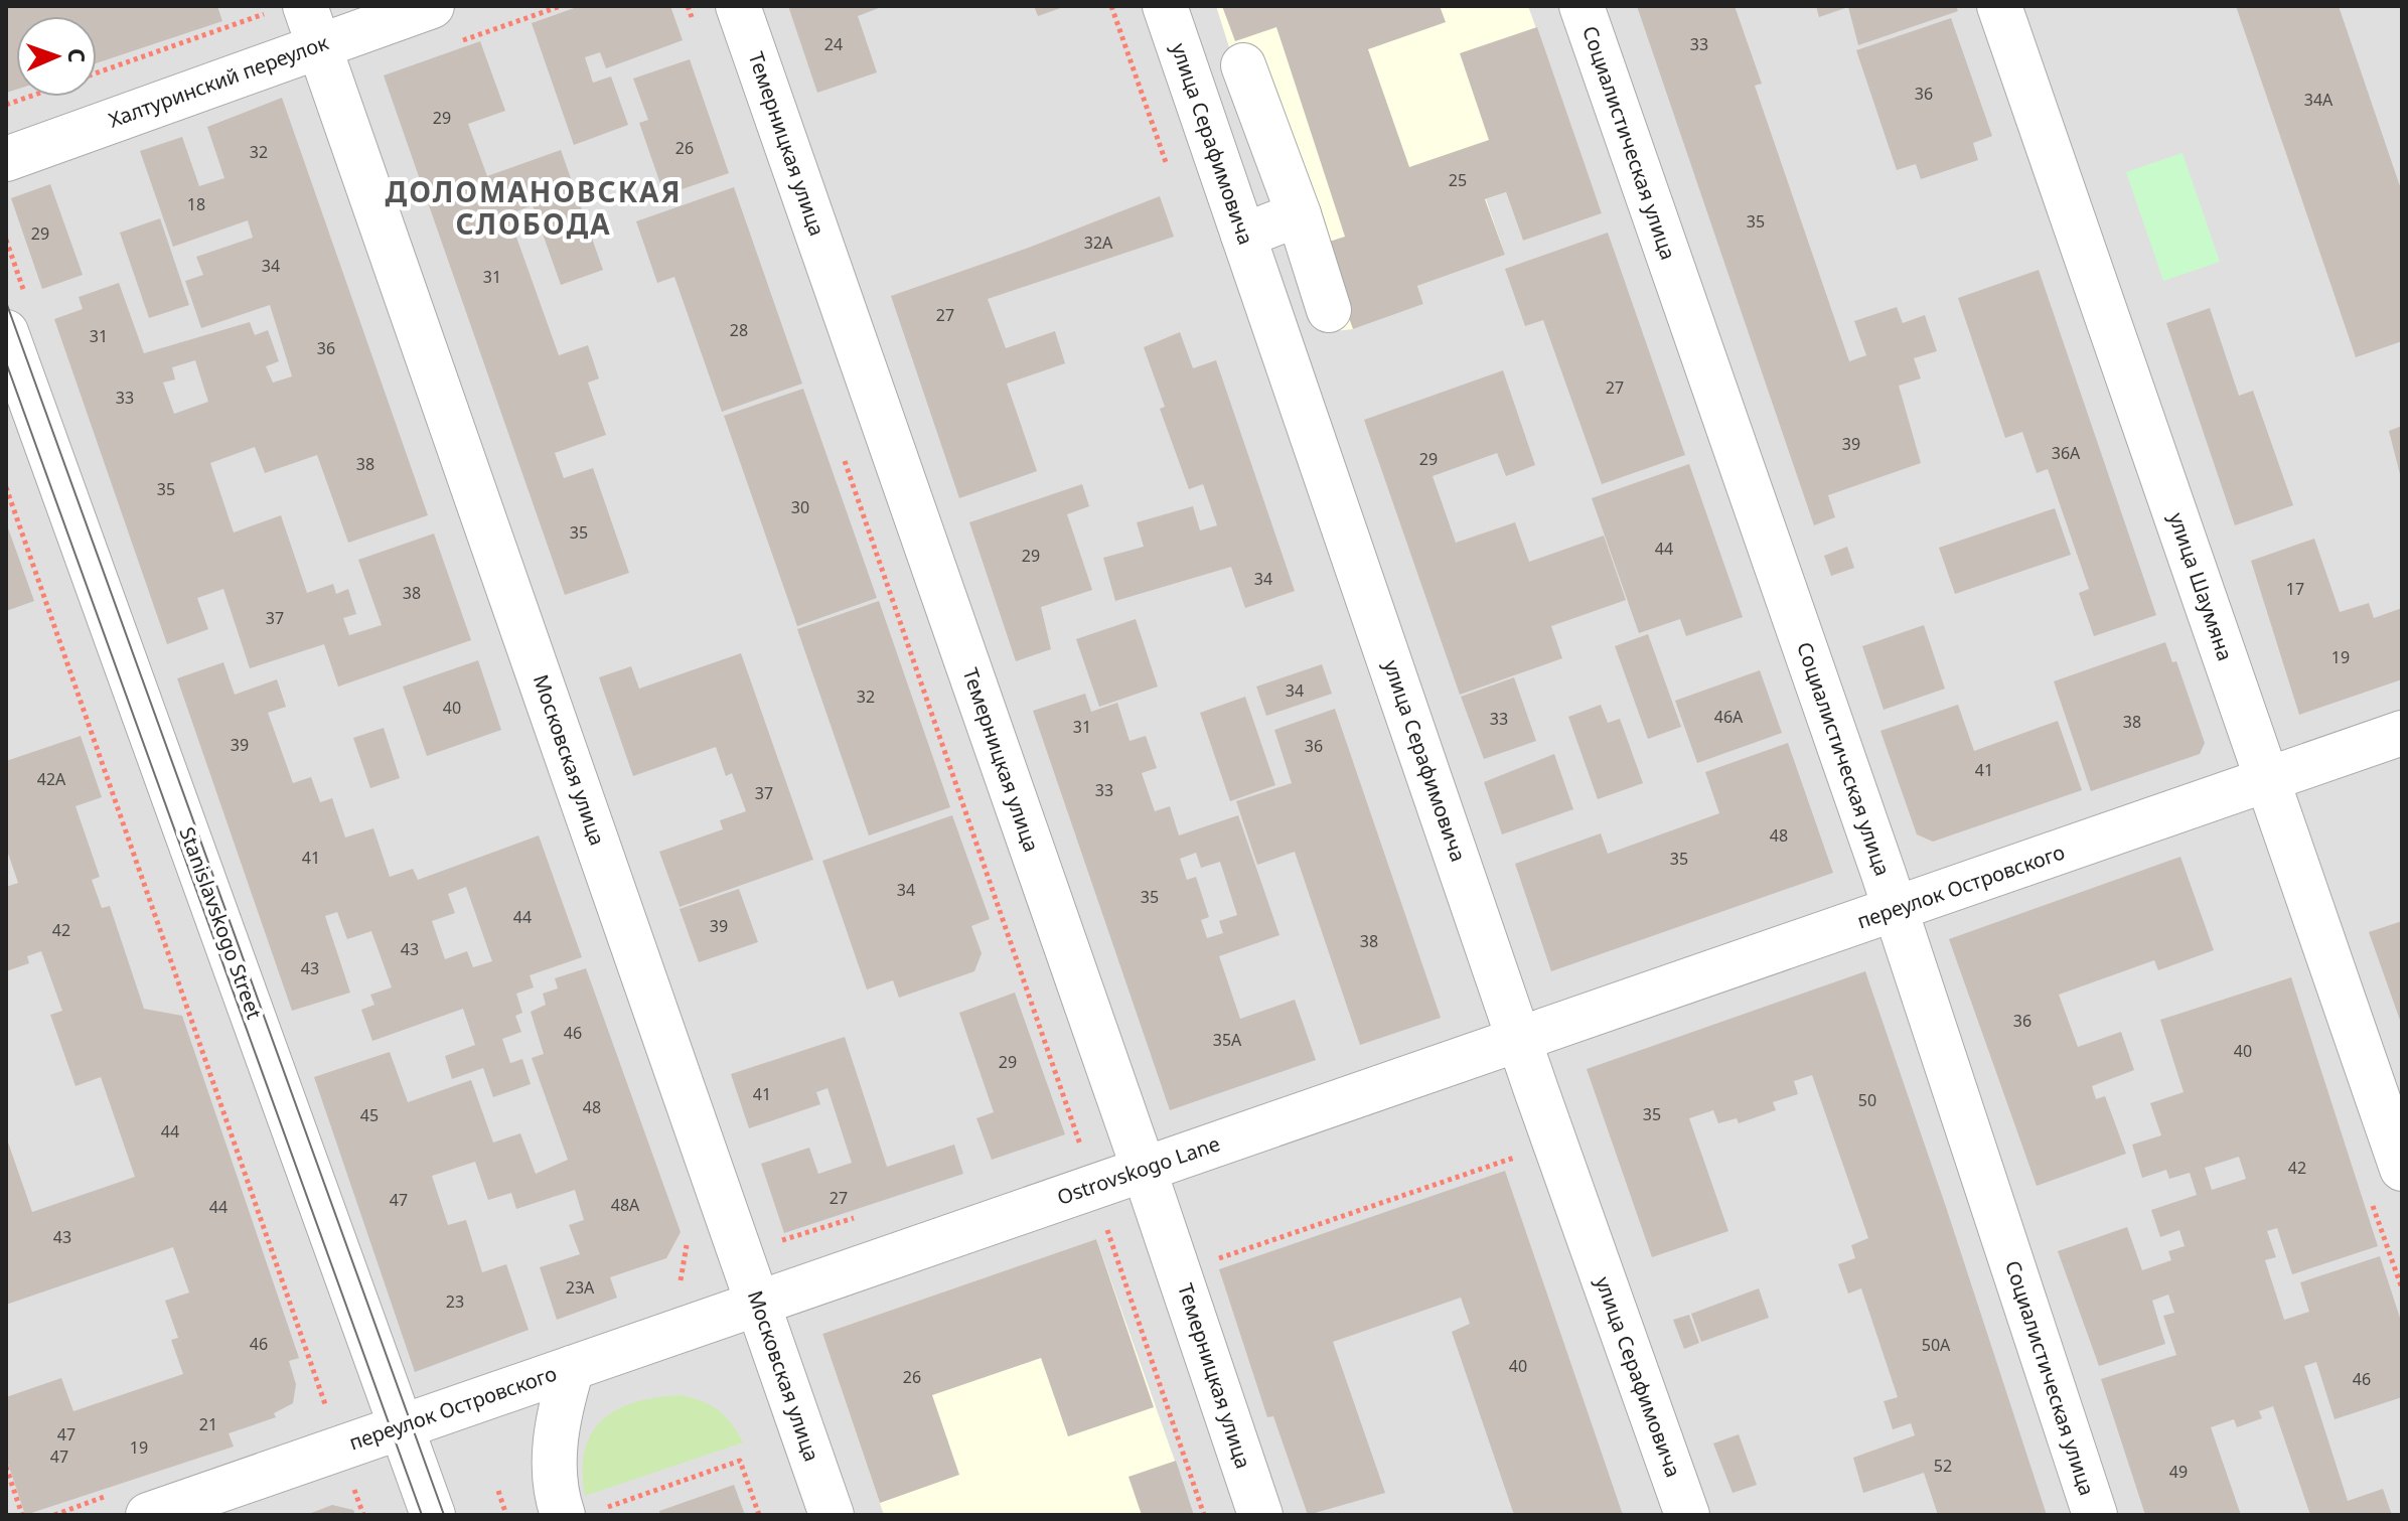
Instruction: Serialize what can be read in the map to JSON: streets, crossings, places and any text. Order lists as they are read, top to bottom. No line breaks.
{"streets":{"street":["Халтуринский переулок","Социалистическая улица","Темерницкая улица","улица Серафимовича","улица Шаумяна","Московская улица","переулок Островского","Stanislavskogo Street","Ostrovskogo Lane"]},"crossings":[["Халтуринский переулок","Московская улица"],["Социалистическая улица","переулок Островского"],["Темерницкая улица","Ostrovskogo Lane"],["улица Серафимовича","переулок Островского"],["улица Серафимовича","Ostrovskogo Lane"],["улица Шаумяна","переулок Островского"],["Московская улица","переулок Островского"],["Московская улица","Ostrovskogo Lane"],["переулок Островского","Stanislavskogo Street"],["переулок Островского","Ostrovskogo Lane"]],"districts":["ДОЛОМАНОВСКАЯ СЛОБОДА"],"house_numbers":["24","33","36","34А","29","26","32","25","18","35","29","32А","34","31","27","28","31","36","27","33","39","36А","29","38","35","30","35","44","29","34","17","38","37","19","34","32","40","46А","33","38","31","39","36","41","42А","33","37","48","41","35","34","35","44","39","42","38","43","43","36","46","35А","40","29","41","50","48","35","45","44","42","27","47","48А","44","43","23А","23","46","50А","40","26","46","21","47","19","47","52","49"],"north":"right"}
